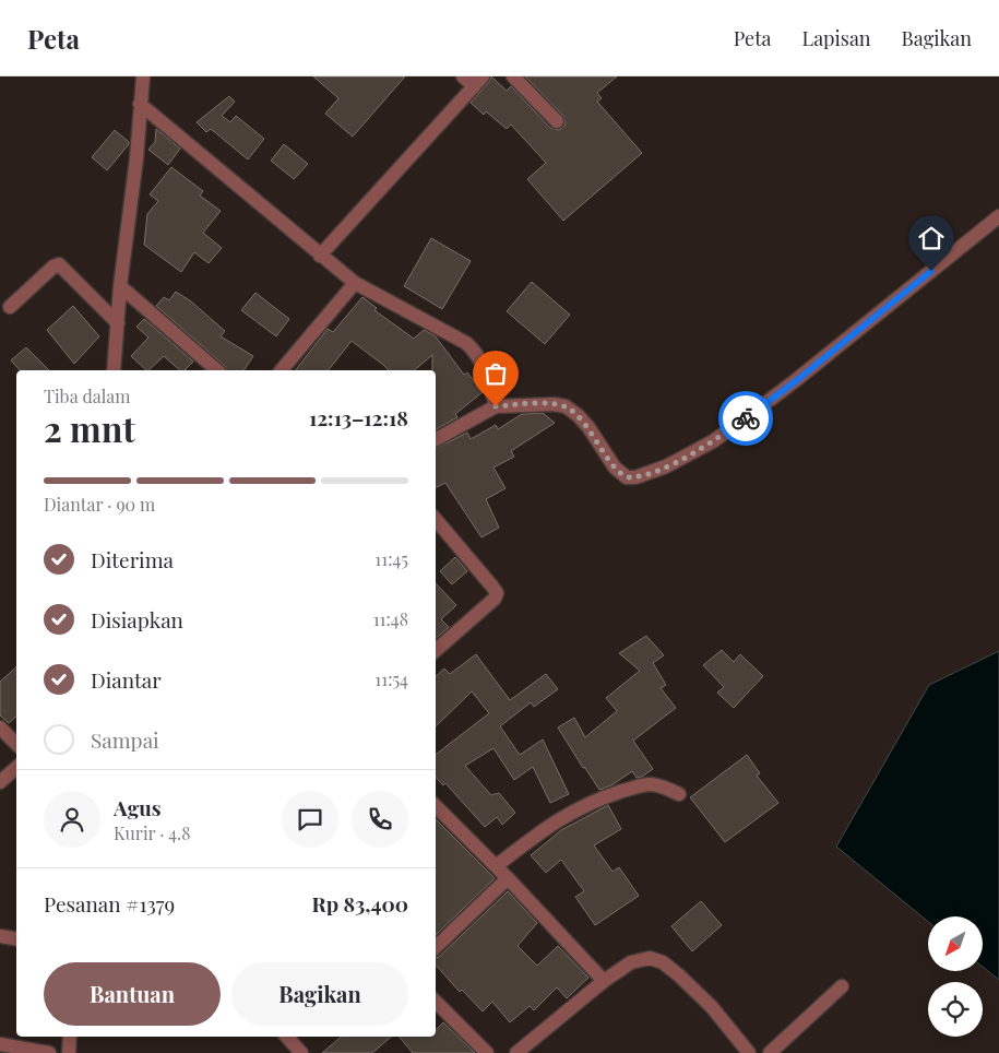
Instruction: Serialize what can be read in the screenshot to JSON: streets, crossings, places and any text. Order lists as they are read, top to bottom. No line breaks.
{"north":"bottom left","page":{"header":"Peta","nav":["Peta","Lapisan","Bagikan"],"heading":["2 mnt","Tiba dalam","12:13–12:18"],"panel":["Agus","Kurir · 4.8","Pesanan #1379","Rp 83,400"],"bar":"Diantar · 90 m","list":[["Diterima","11:45"],["Disiapkan","11:48"],["Diantar","11:54"],"Sampai"],"buttons":["Bantuan","Bagikan"]}}
